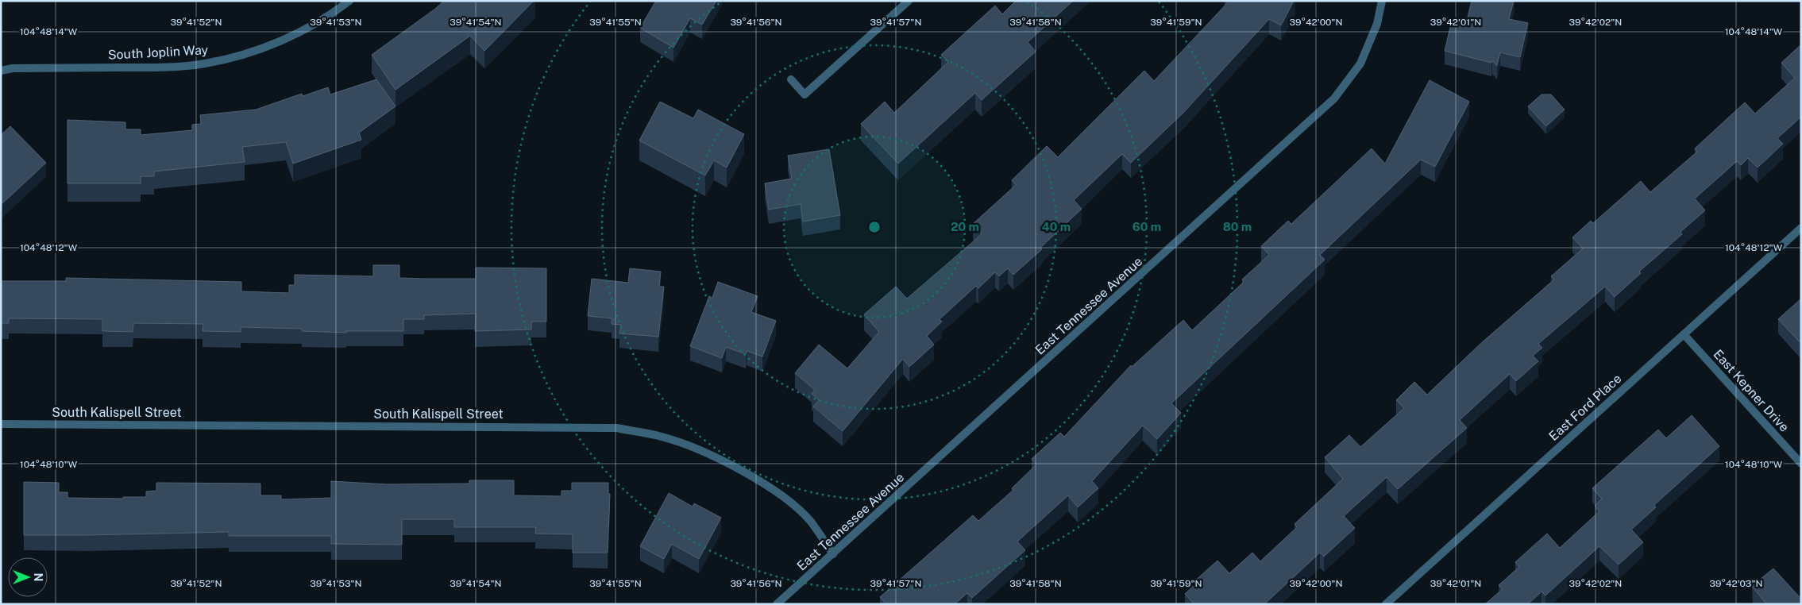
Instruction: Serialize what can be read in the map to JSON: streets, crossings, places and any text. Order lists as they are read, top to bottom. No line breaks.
{"streets":{"street":["South Joplin Way","East Tennessee Avenue","East Kepner Drive","East Ford Place","South Kalispell Street"]},"crossings":[["East Tennessee Avenue","South Kalispell Street"],["East Kepner Drive","East Ford Place"]],"north":"right","coordinates":["39°41'52\"N","39°41'53\"N","39°41'54\"N","39°41'55\"N","39°41'56\"N","39°41'57\"N","39°41'58\"N","39°41'59\"N","39°42'00\"N","39°42'01\"N","39°42'02\"N","104°48'14\"W","104°48'12\"W","104°48'10\"W","39°42'03\"N"],"rings":["20 m","40 m","60 m","80 m"]}
